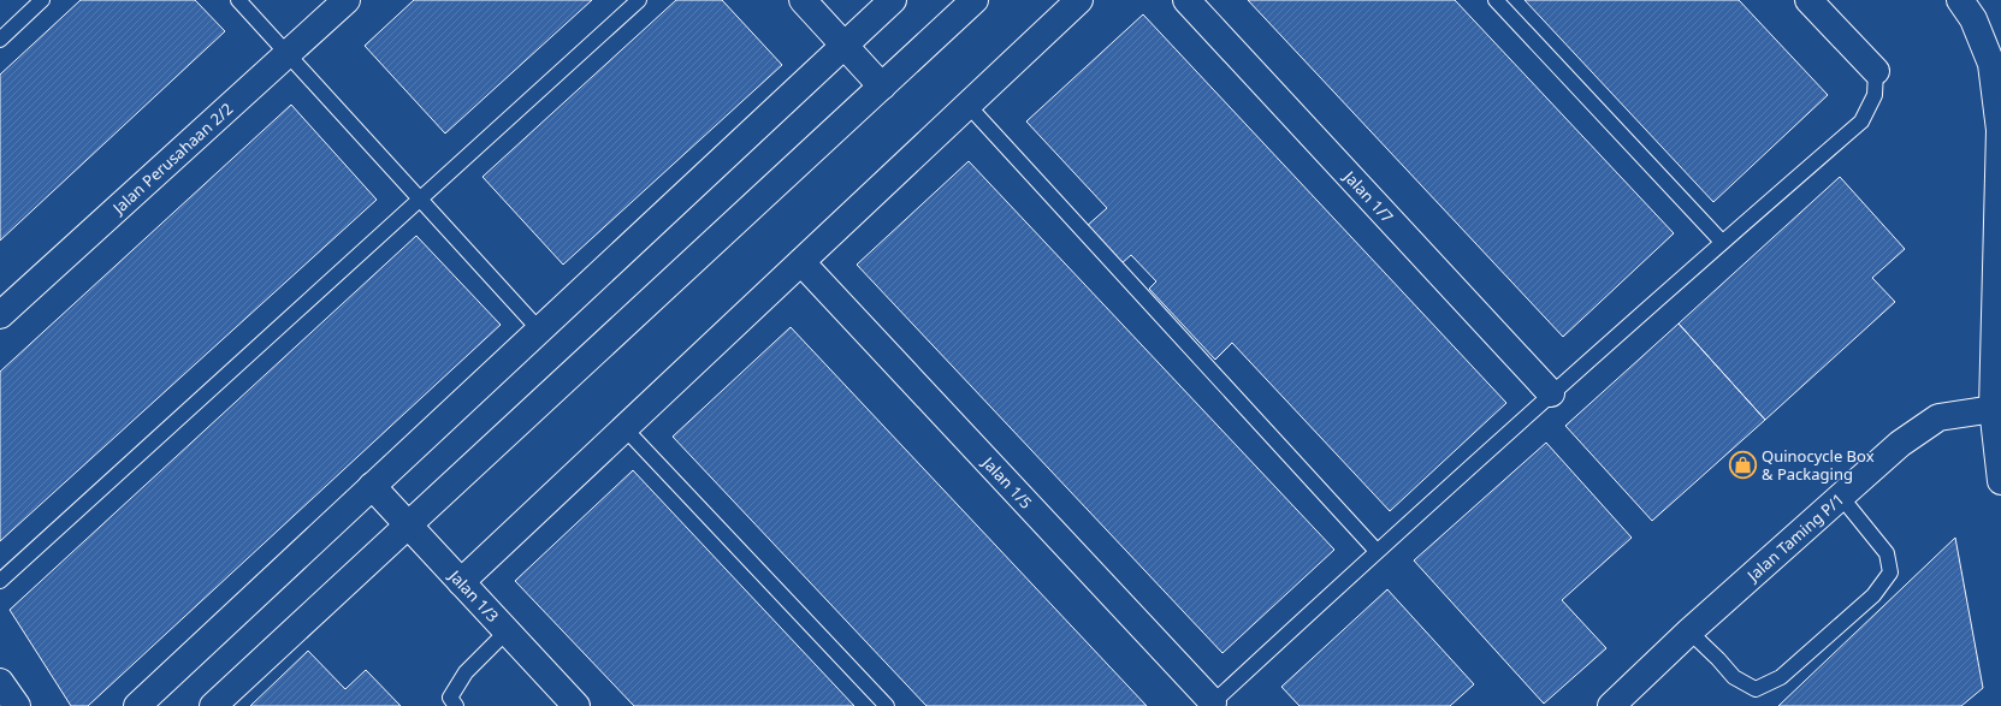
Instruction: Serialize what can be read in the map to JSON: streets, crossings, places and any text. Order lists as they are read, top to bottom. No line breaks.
{"streets":{"street":["Jalan Perusahaan 2/2","Jalan 1/7","Jalan 1/5","Jalan Taming P/1","Jalan 1/3"]},"places":{"shop":["Quinocycle Box & Packaging"]}}
